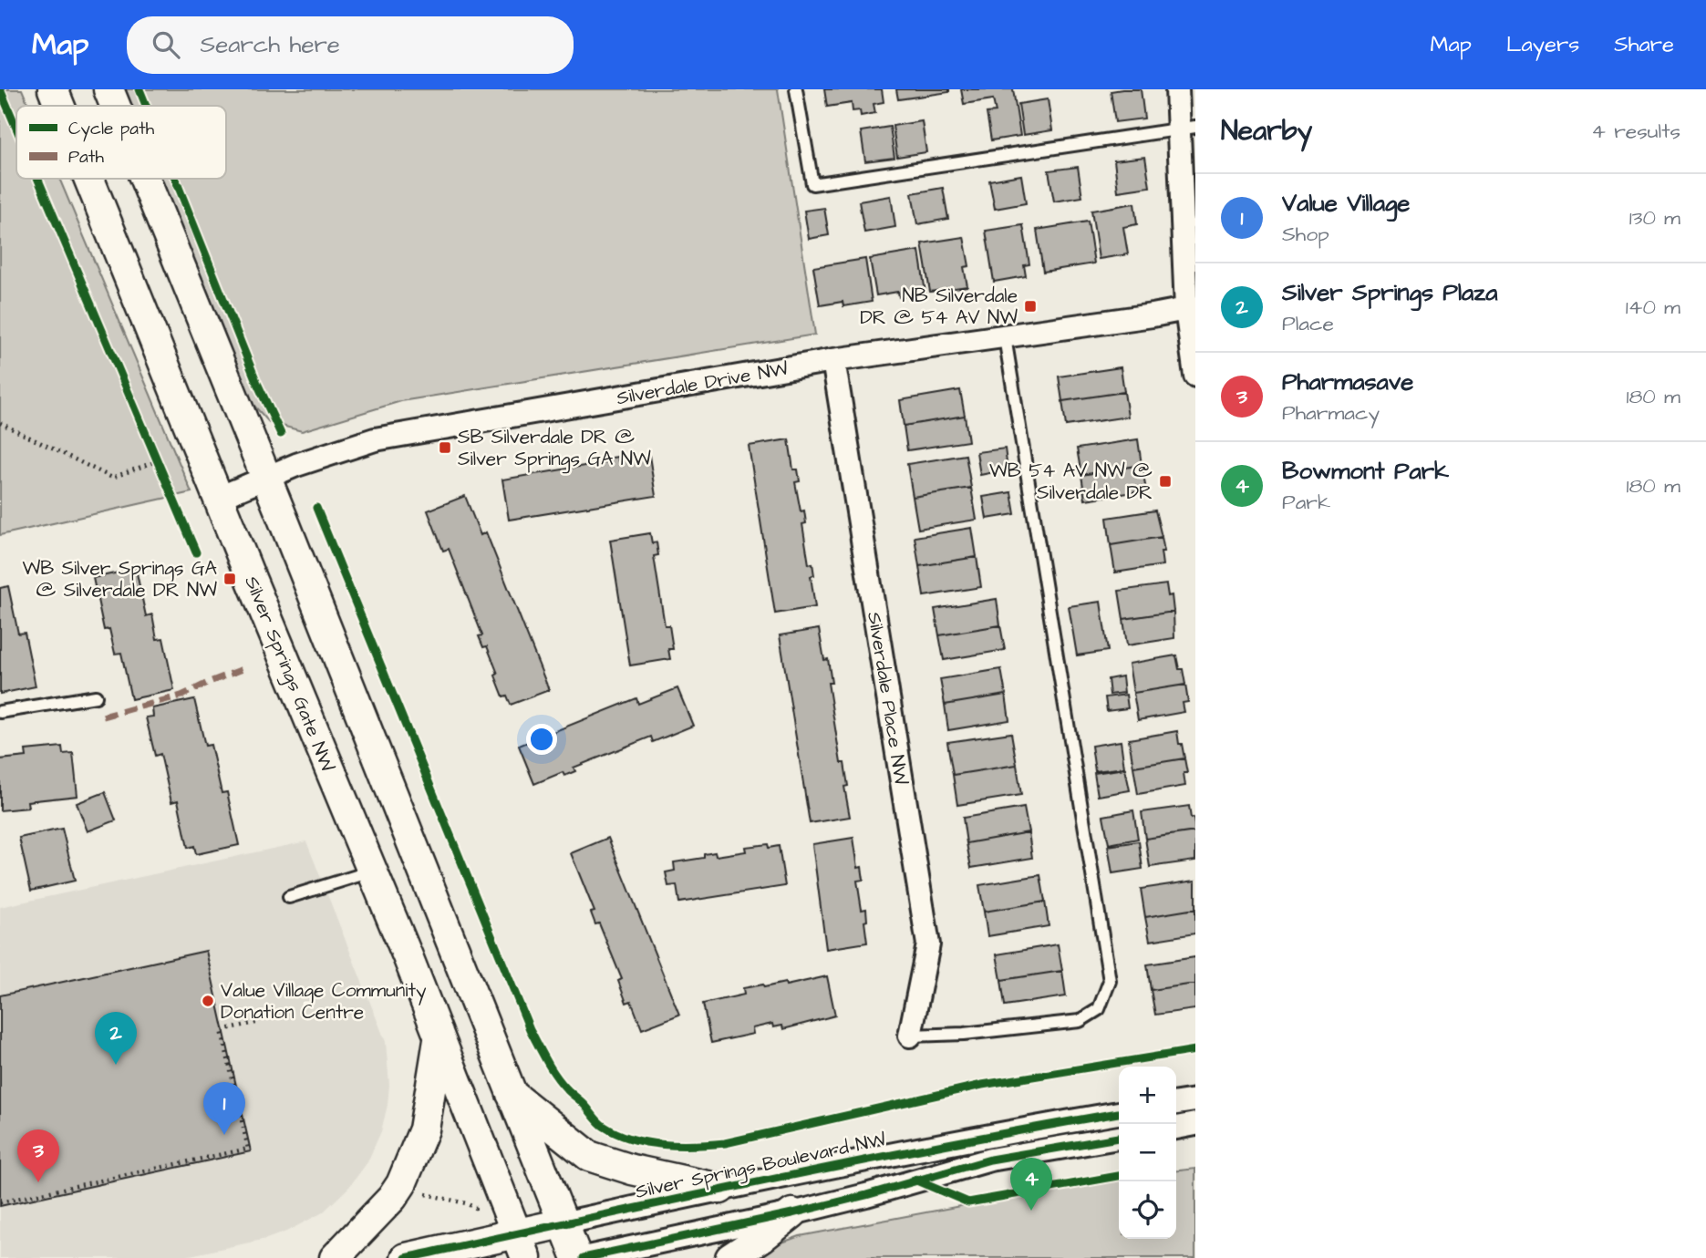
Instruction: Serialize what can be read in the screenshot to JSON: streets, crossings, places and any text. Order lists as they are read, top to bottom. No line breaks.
{"streets":{"street":["Silverdale Drive NW","Silver Springs Gate NW","Silverdale Place NW","Silver Springs Boulevard NW"]},"crossings":[["Silverdale Drive NW","Silver Springs Gate NW"],["Silverdale Drive NW","Silverdale Place NW"],["Silver Springs Gate NW","Silver Springs Boulevard NW"]],"places":{"transit":["NB Silverdale DR @ 54 AV NW","SB Silverdale DR @ Silver Springs GA NW","WB 54 AV NW @ Silverdale DR","WB Silver Springs GA @ Silverdale DR NW"],"other":["Value Village Community Donation Centre"]},"legend":["Cycle path","Path"],"page":{"header":"Map","search":"Search here","nav":["Map","Layers","Share"],"heading":["Nearby","4 results"],"list":[{"mark":"1","name":"Value Village","note":"Shop","value":"130 m"},{"mark":"2","name":"Silver Springs Plaza","note":"Place","value":"140 m"},{"mark":"3","name":"Pharmasave","note":"Pharmacy","value":"180 m"},{"mark":"4","name":"Bowmont Park","note":"Park","value":"180 m"}],"pins":["2","1","3","4"],"map_buttons":["+","−"]}}
